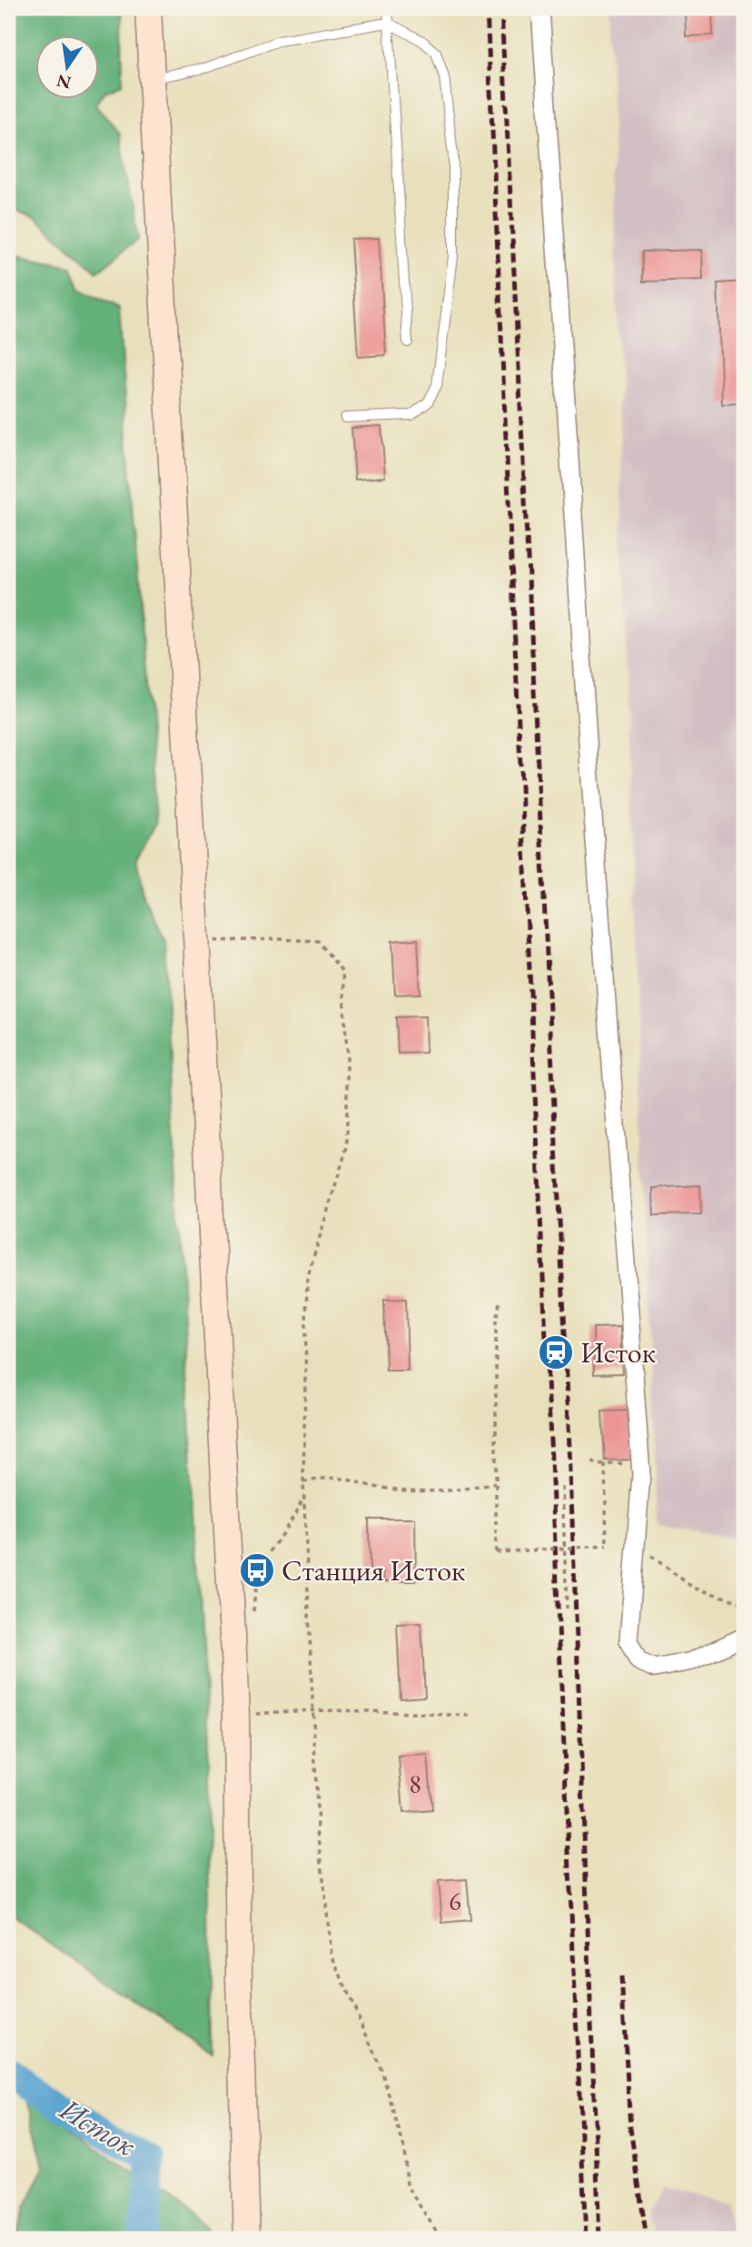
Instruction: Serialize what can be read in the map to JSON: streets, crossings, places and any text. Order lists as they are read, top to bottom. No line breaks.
{"water":["Исток"],"places":{"station":["Исток"],"bus stop":["Станция Исток"]},"house_numbers":["8","6"],"north":"bottom"}
